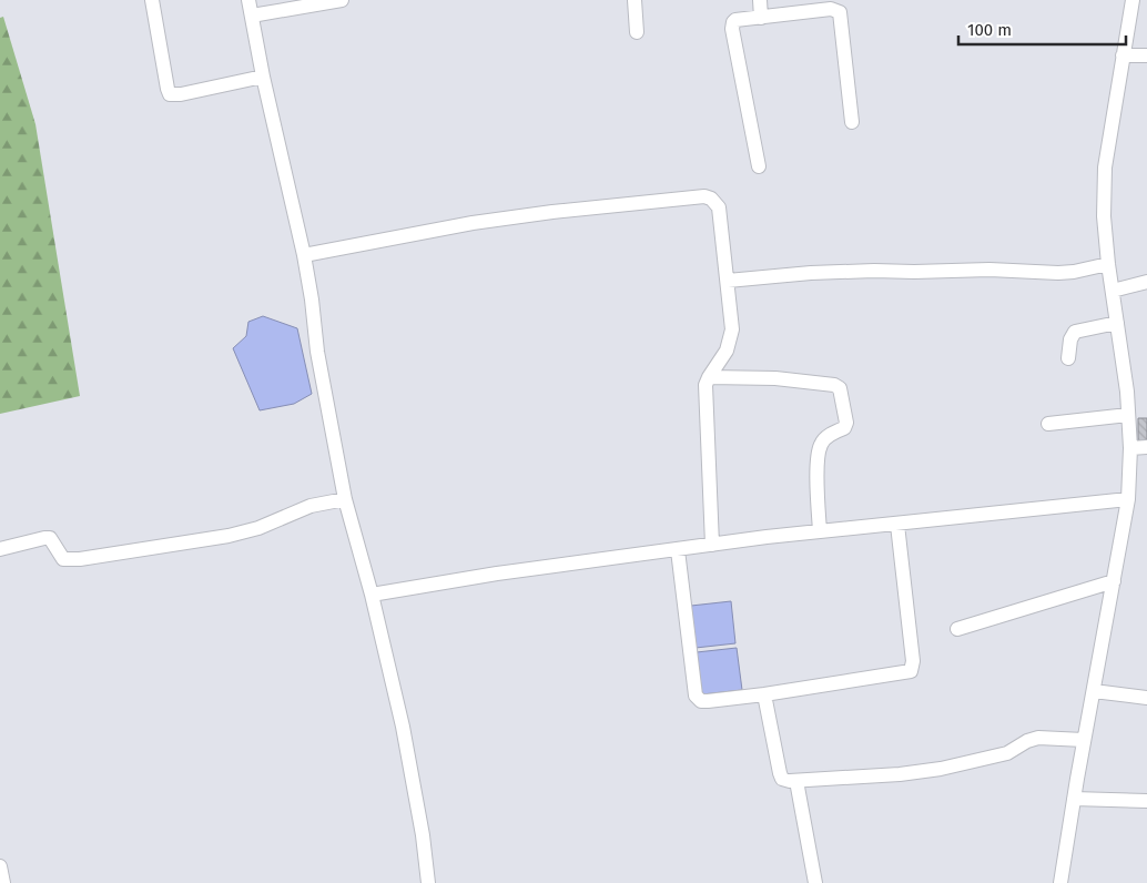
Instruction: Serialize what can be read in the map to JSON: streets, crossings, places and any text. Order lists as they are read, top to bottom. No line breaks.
{"scale_bar":"100 m"}
